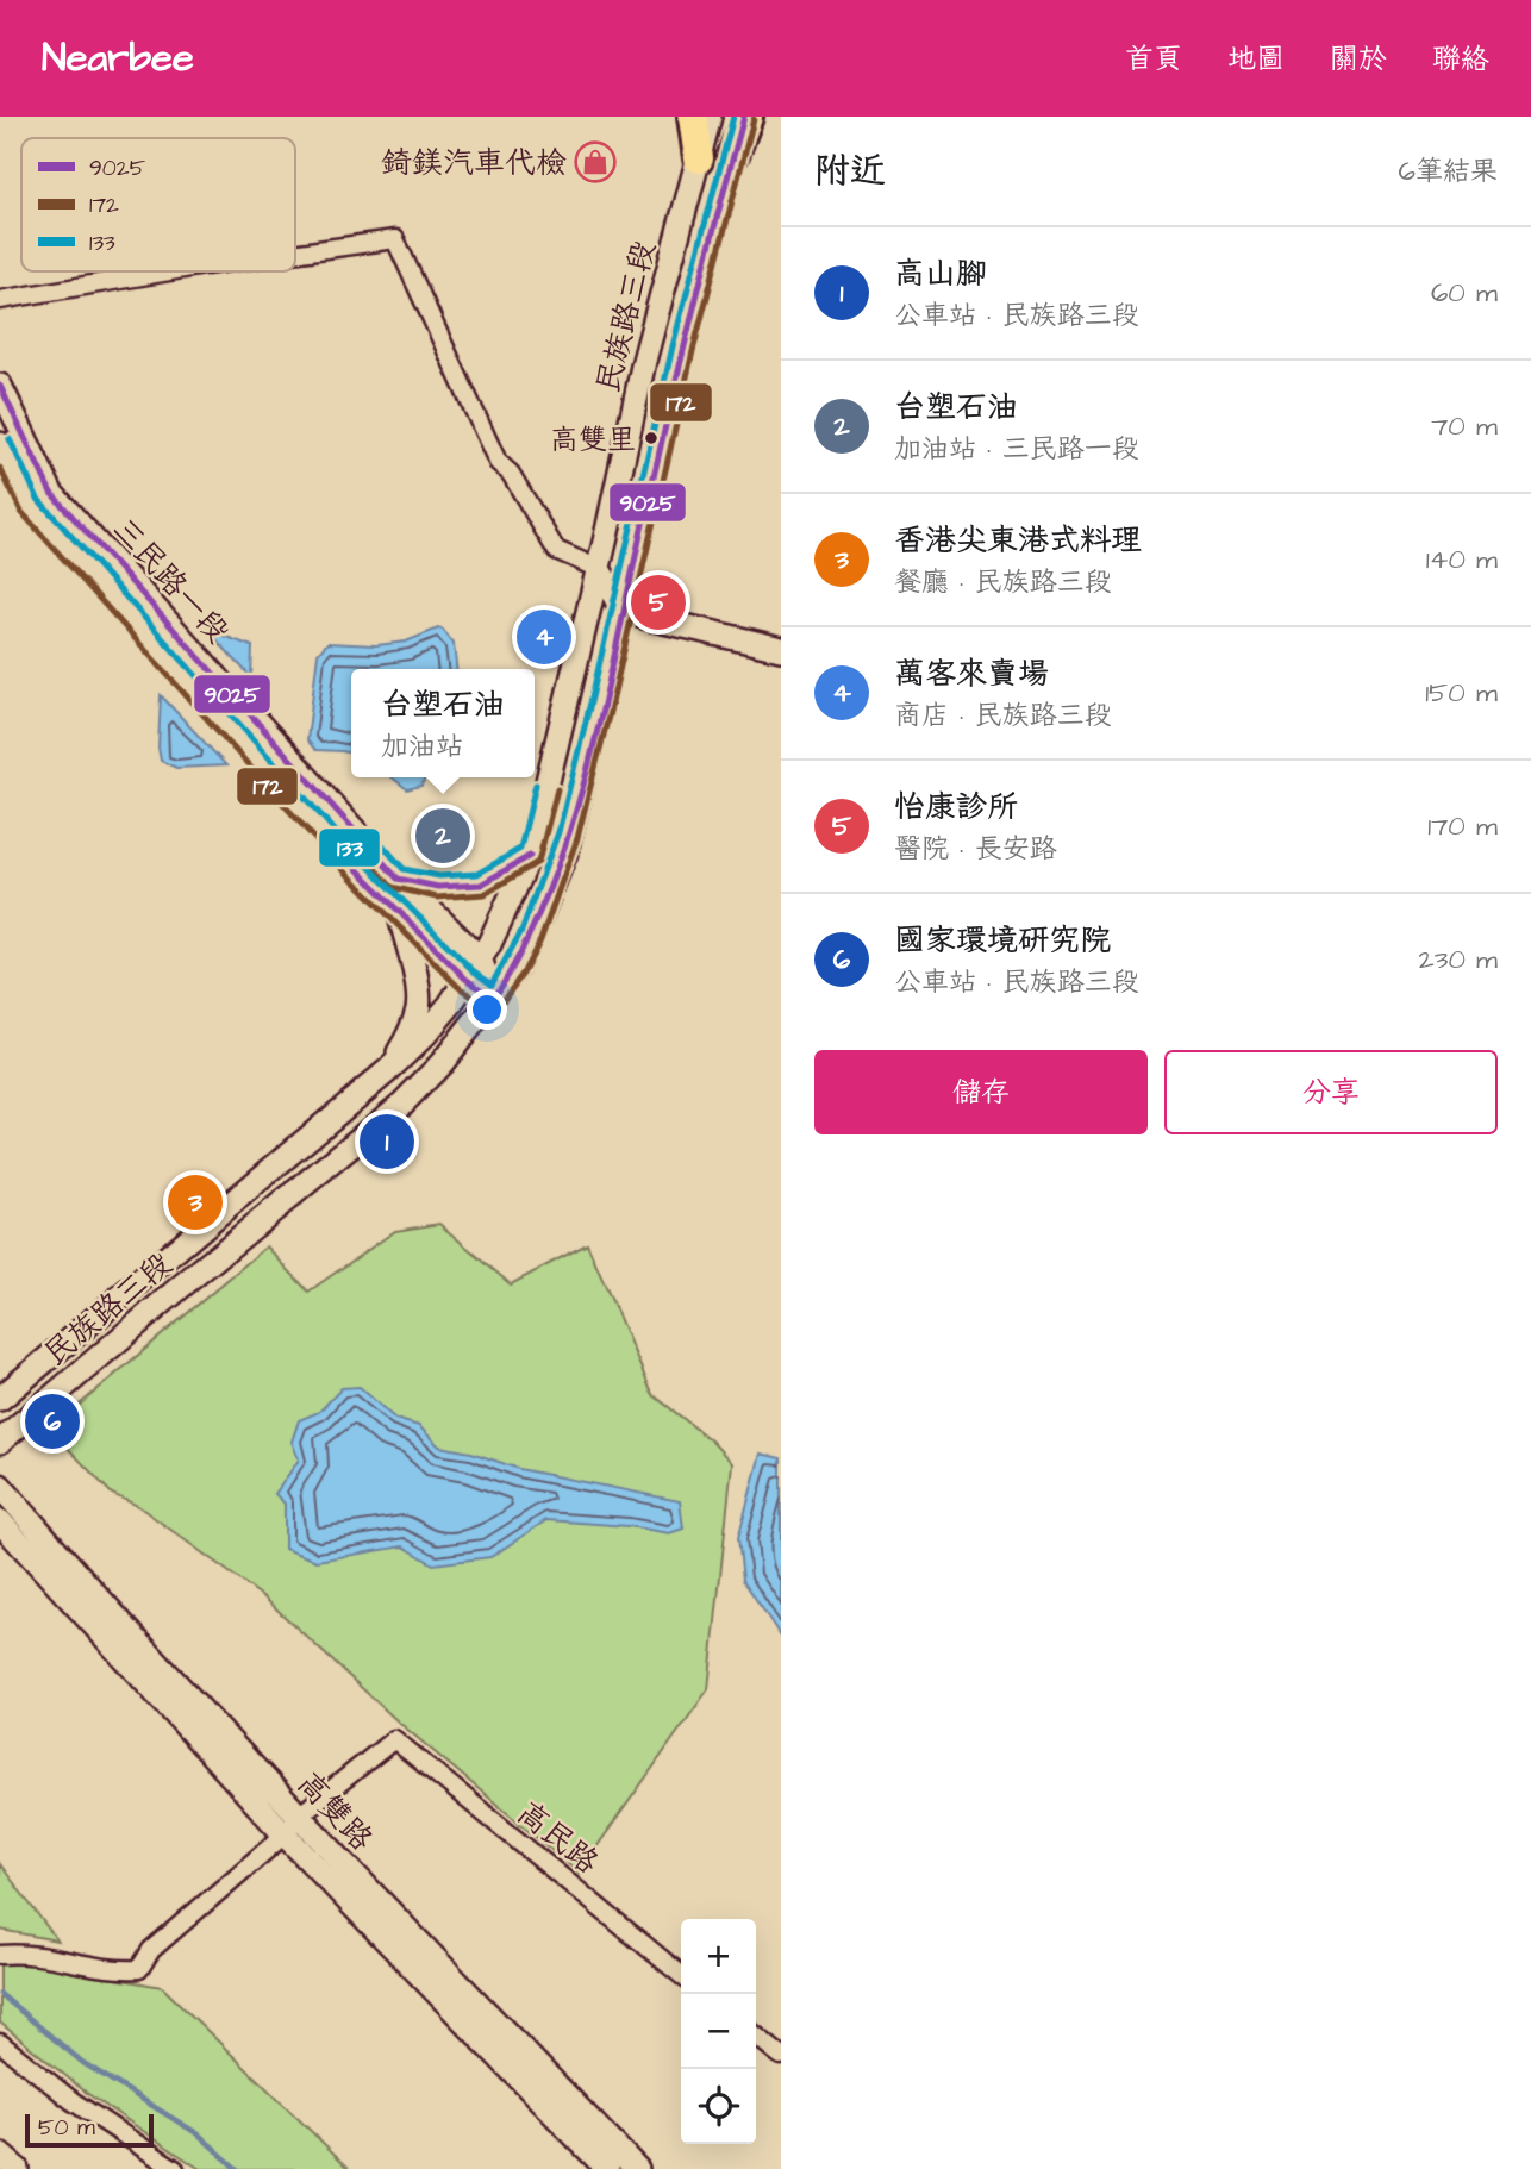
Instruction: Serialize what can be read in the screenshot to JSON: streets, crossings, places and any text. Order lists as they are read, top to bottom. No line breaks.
{"streets":{"street":["民族路三段","三民路一段","高雙路","高民路"]},"crossings":[["民族路三段","三民路一段"],["高雙路","高民路"]],"places":{"shop":["錡鎂汽車代檢"],"other":["高雙里"]},"lines":["transit line 9025","transit line 133","transit line 172"],"legend":["9025","172","133"],"scale_bar":"50 m","page":{"header":"Nearbee","nav":["首頁","地圖","關於","聯絡"],"heading":["附近","6筆結果"],"list":[{"mark":"1","name":"高山腳","note":"公車站 · 民族路三段","value":"60 m"},{"mark":"2","name":"台塑石油","note":"加油站 · 三民路一段","value":"70 m"},{"mark":"3","name":"香港尖東港式料理","note":"餐廳 · 民族路三段","value":"140 m"},{"mark":"4","name":"萬客來賣場","note":"商店 · 民族路三段","value":"150 m"},{"mark":"5","name":"怡康診所","note":"醫院 · 長安路","value":"170 m"},{"mark":"6","name":"國家環境研究院","note":"公車站 · 民族路三段","value":"230 m"}],"pins":["5","4","2","1","3","6"],"popup":["台塑石油","加油站"],"buttons":["儲存","分享"],"map_buttons":["+","−"],"scale":"50 m"}}
